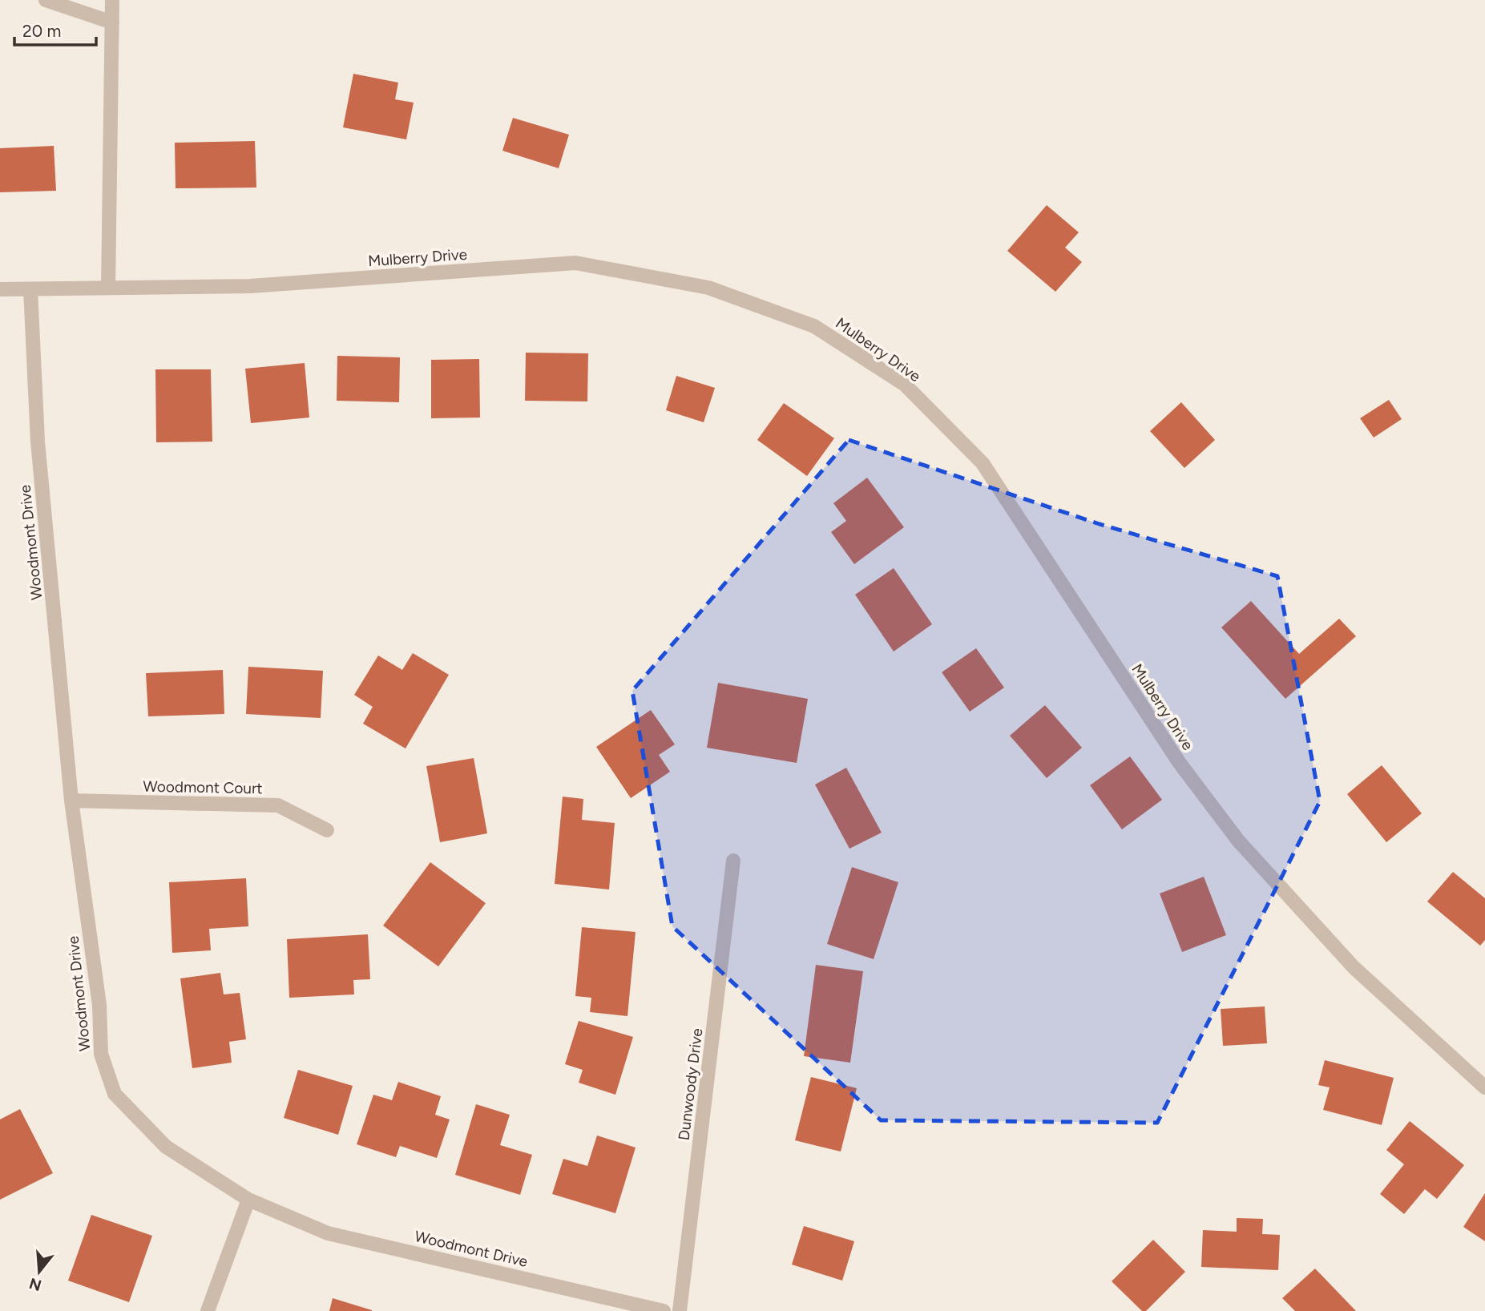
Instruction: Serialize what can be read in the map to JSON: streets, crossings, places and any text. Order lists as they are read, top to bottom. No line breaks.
{"streets":{"street":["Mulberry Drive","Woodmont Drive","Woodmont Court","Dunwoody Drive"]},"crossings":[["Mulberry Drive","Woodmont Drive"],["Woodmont Drive","Woodmont Court"]],"scale_bar":"20 m","north":"bottom"}
